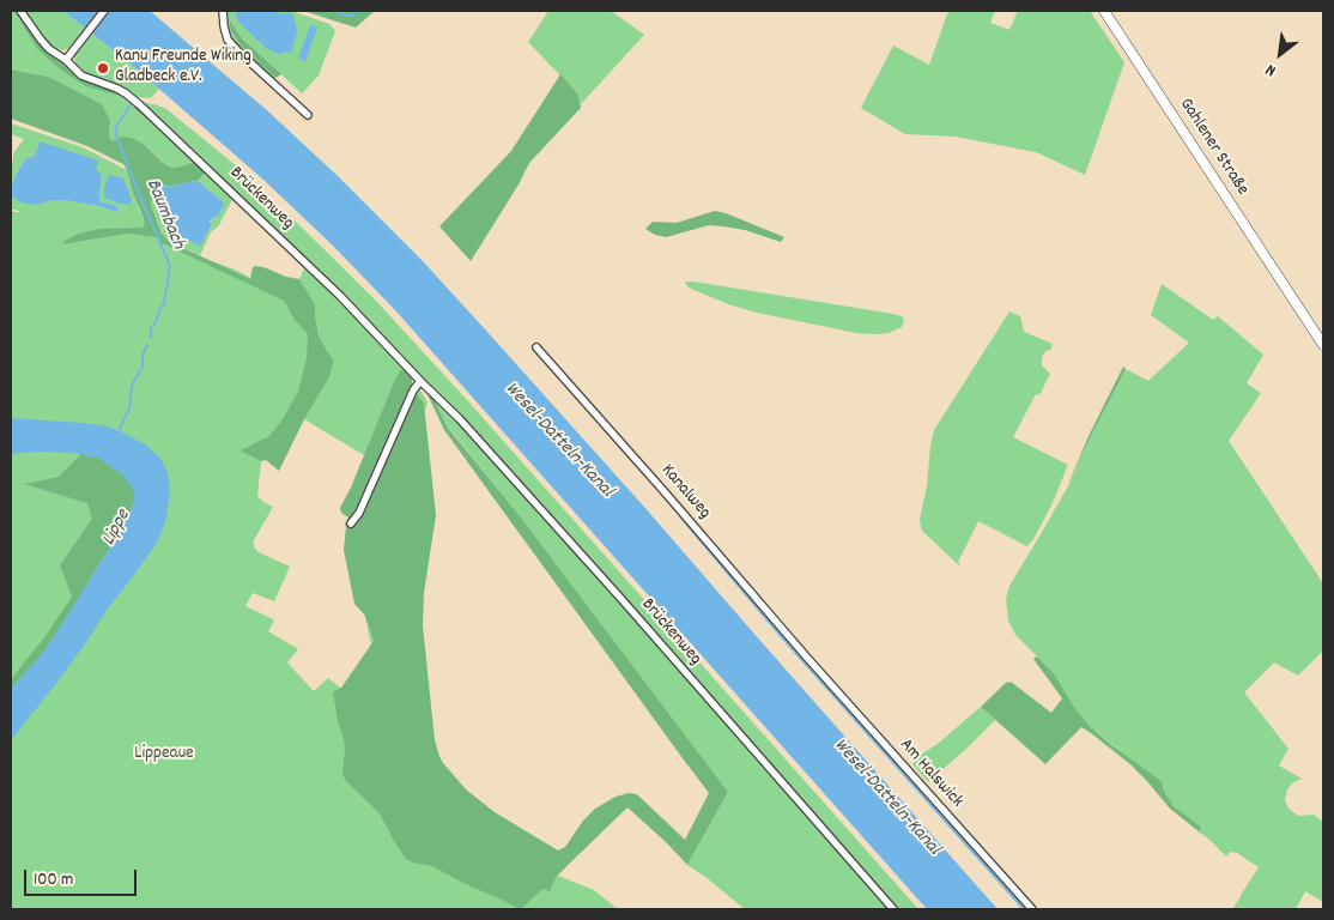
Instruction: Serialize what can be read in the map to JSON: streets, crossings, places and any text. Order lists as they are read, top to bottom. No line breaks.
{"streets":{"main road":["Gahlener Straße"],"street":["Brückenweg","Kanalweg","Am Halswick"]},"crossings":[["Kanalweg","Am Halswick"]],"water":["Baumbach","Wesel-Datteln-Kanal","Lippe"],"parks":["Lippeaue"],"places":["Kanu Freunde Wiking Gladbeck e.V."],"scale_bar":"100 m","north":"bottom left"}
